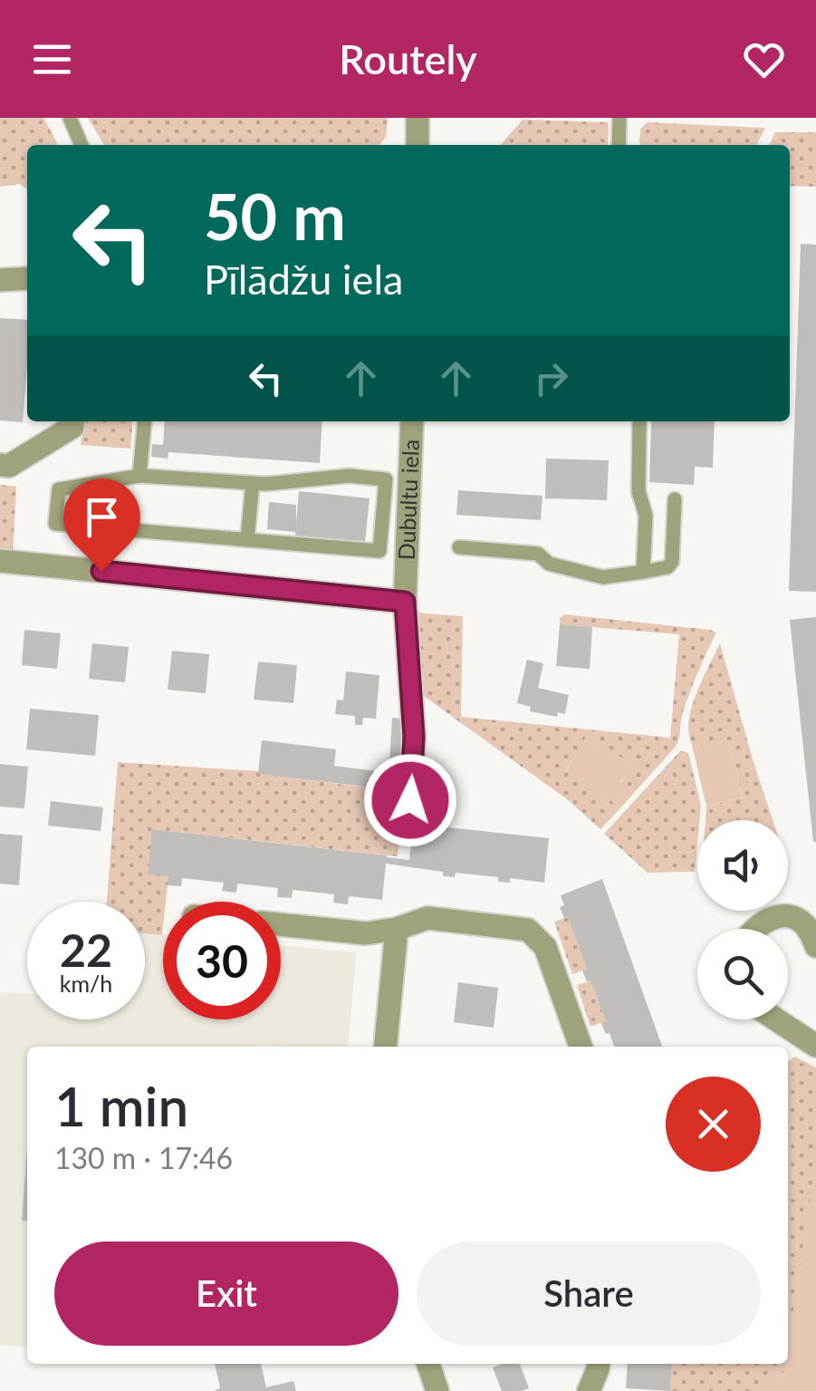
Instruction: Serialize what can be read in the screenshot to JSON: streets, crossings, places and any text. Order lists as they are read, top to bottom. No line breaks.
{"streets":{"street":["Dubultu iela"]},"page":{"header":"Routely","turn":["50 m","Pīlādžu iela"],"speed":"22 km/h","limit":"30","heading":["1 min","130 m · 17:46"],"buttons":["Exit","Share"]}}
